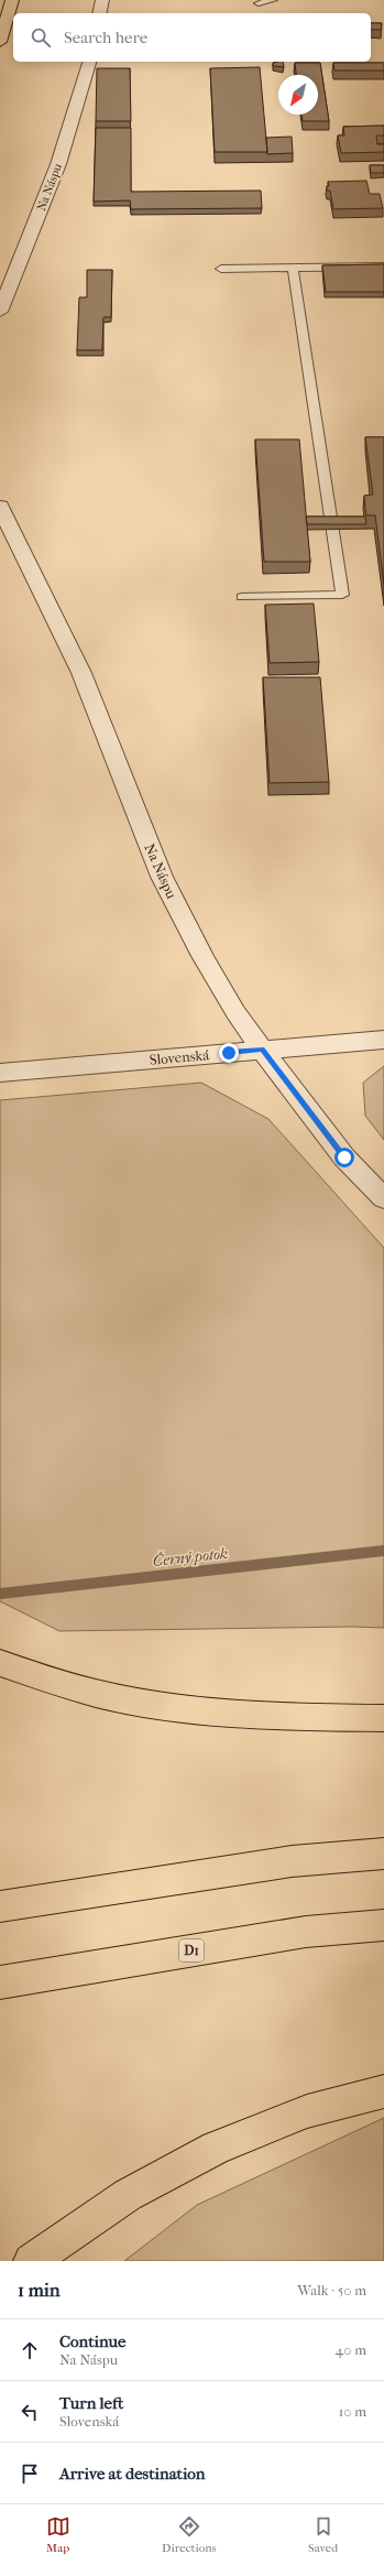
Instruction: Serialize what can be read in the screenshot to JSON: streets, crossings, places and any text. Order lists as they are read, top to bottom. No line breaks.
{"streets":{"highway":["D1"],"street":["Na Náspu","Slovenská"]},"crossings":[["Na Náspu","Slovenská"]],"water":["Černý potok"],"north":"bottom left","page":{"search":"Search here","heading":["1 min","Walk · 50 m"],"list":[["Continue","Na Náspu","40 m"],["Turn left","Slovenská","10 m"],"Arrive at destination"],"nav":["Map","Directions","Saved"]}}
